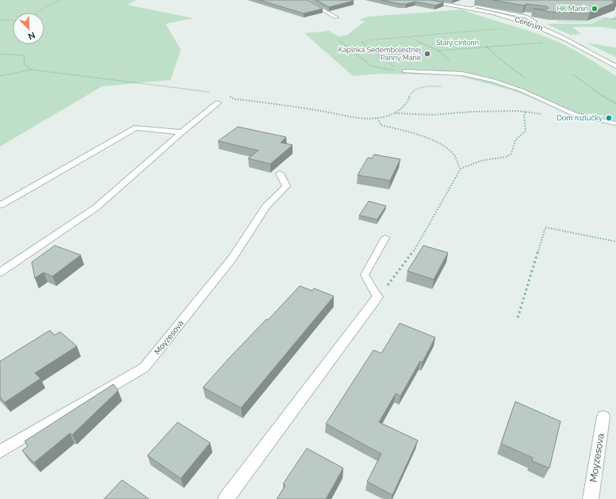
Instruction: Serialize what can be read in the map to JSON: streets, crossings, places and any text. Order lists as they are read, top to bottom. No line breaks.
{"streets":{"street":["Centrum","Moyzesova"]},"parks":["Starý cintorín"],"places":["HK Manín","Kaplnka Sedembolestnej Panny Márie","Dom rozlúčky"],"north":"bottom right"}
